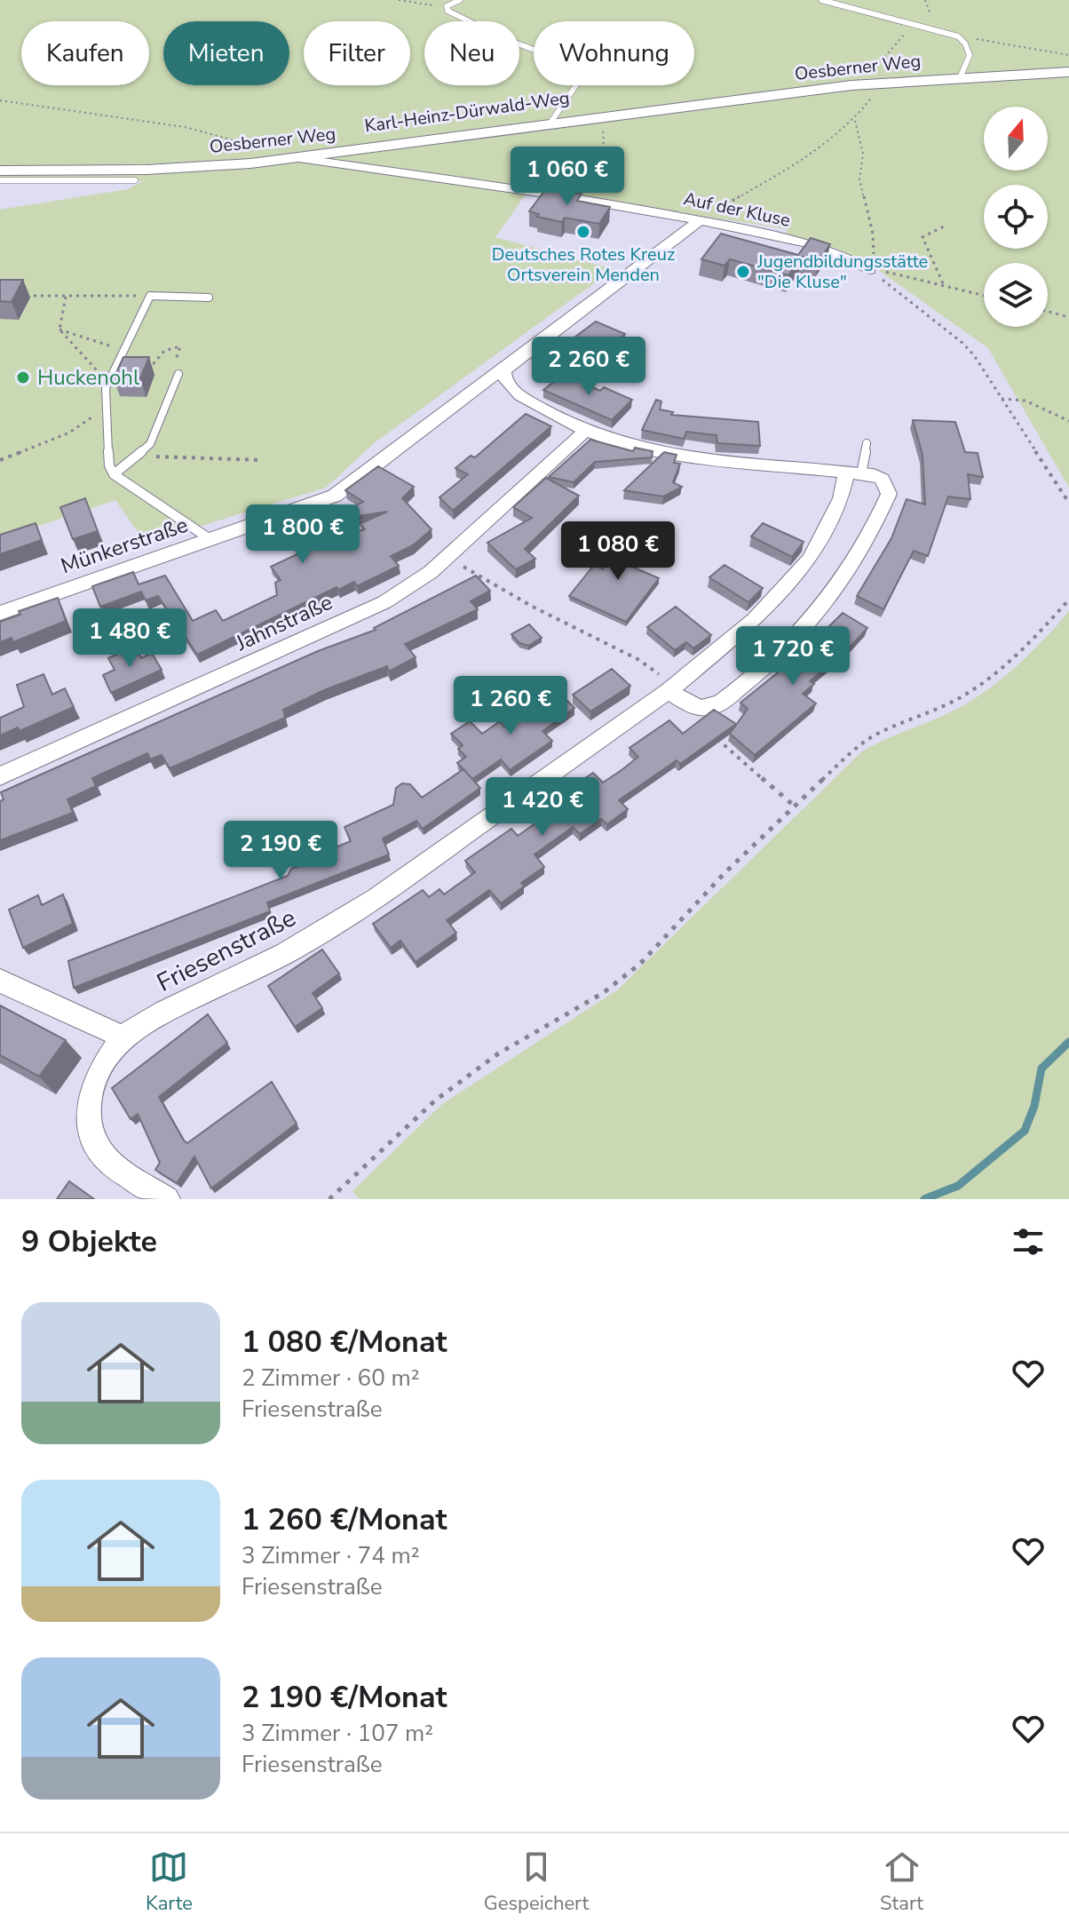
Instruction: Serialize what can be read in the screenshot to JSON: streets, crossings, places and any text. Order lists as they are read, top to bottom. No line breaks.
{"streets":{"street":["Oesberner Weg","Auf der Kluse","Münkerstraße","Jahnstraße","Friesenstraße"]},"crossings":[["Oesberner Weg","Auf der Kluse"],["Auf der Kluse","Münkerstraße"]],"places":["Deutsches Rotes Kreuz Ortsverein Menden","Jugendbildungsstätte \"Die Kluse\"","Huckenohl"],"north":"top","page":{"chip":["Kaufen","Mieten","Filter","Neu","Wohnung"],"price":["1 060 €","2 260 €","1 800 €","1 080 €","1 480 €","1 720 €","1 260 €","1 420 €","2 190 €"],"heading":"9 Objekte","list":[{"name":"1 080 €/Monat","note":"2 Zimmer · 60 m² · Friesenstraße"},{"name":"1 260 €/Monat","note":"3 Zimmer · 74 m² · Friesenstraße"},{"name":"2 190 €/Monat","note":"3 Zimmer · 107 m² · Friesenstraße"}],"tabs":["Karte","Gespeichert","Start"]}}
